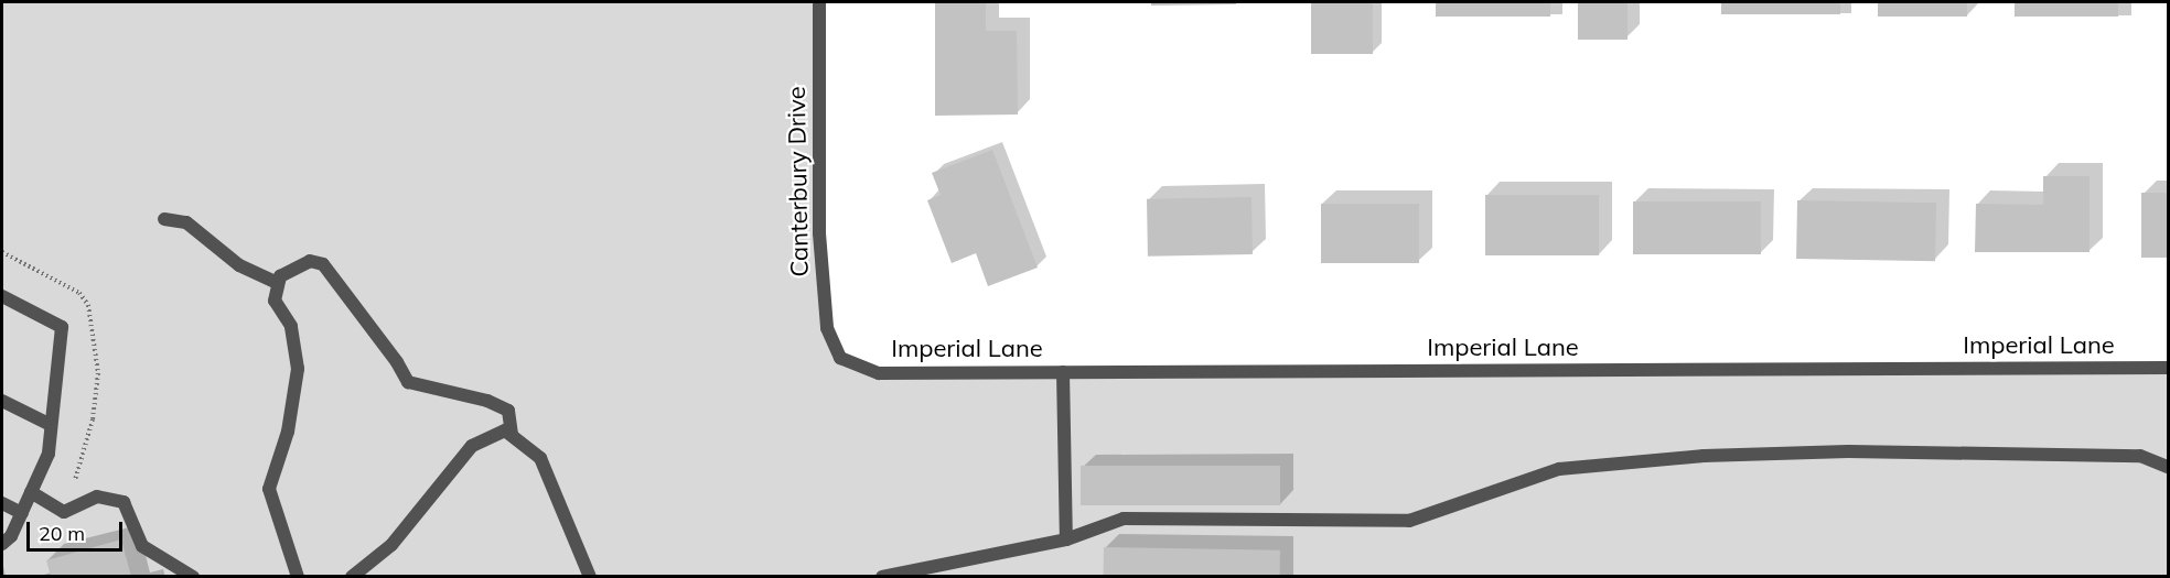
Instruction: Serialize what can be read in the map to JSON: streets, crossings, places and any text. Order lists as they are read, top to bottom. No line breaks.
{"streets":{"street":["Canterbury Drive","Imperial Lane"]},"crossings":[["Canterbury Drive","Imperial Lane"]],"scale_bar":"20 m"}
